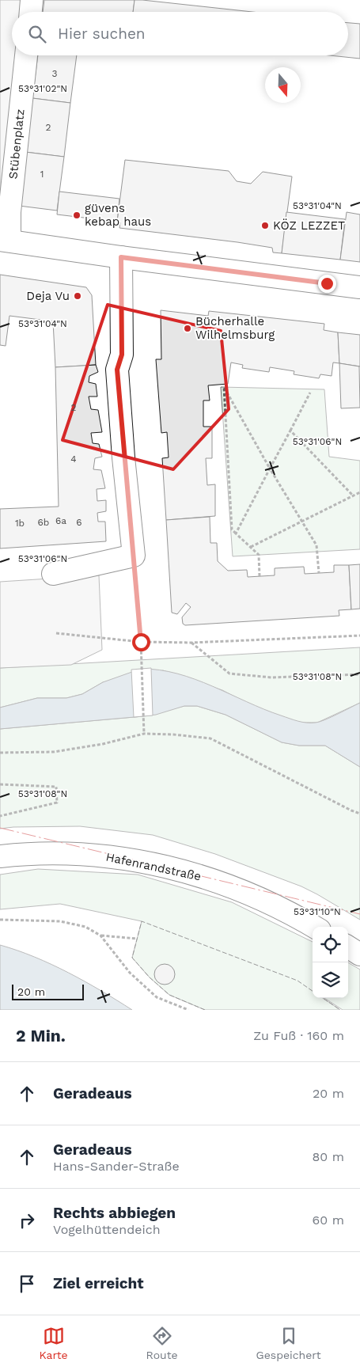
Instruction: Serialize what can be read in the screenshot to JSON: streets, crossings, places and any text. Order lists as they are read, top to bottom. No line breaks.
{"streets":{"street":["Stübenplatz","Hafenrandstraße"]},"places":["güvens kebap haus","KÖZ LEZZET","Deja Vu","Bücherhalle Wilhelmsburg"],"house_numbers":["3","2","1","2","4","6a","6b","6","1b"],"scale_bar":"20 m","north":"bottom","page":{"search":"Hier suchen","scale":"20 m","heading":["2 Min.","Zu Fuß · 160 m"],"list":[["Geradeaus","20 m"],["Geradeaus","Hans-Sander-Straße","80 m"],["Rechts abbiegen","Vogelhüttendeich","60 m"],"Ziel erreicht"],"nav":["Karte","Route","Gespeichert"]},"coordinates":["53°31'02\"N","53°31'04\"N","53°31'06\"N","53°31'08\"N","53°31'10\"N"]}
